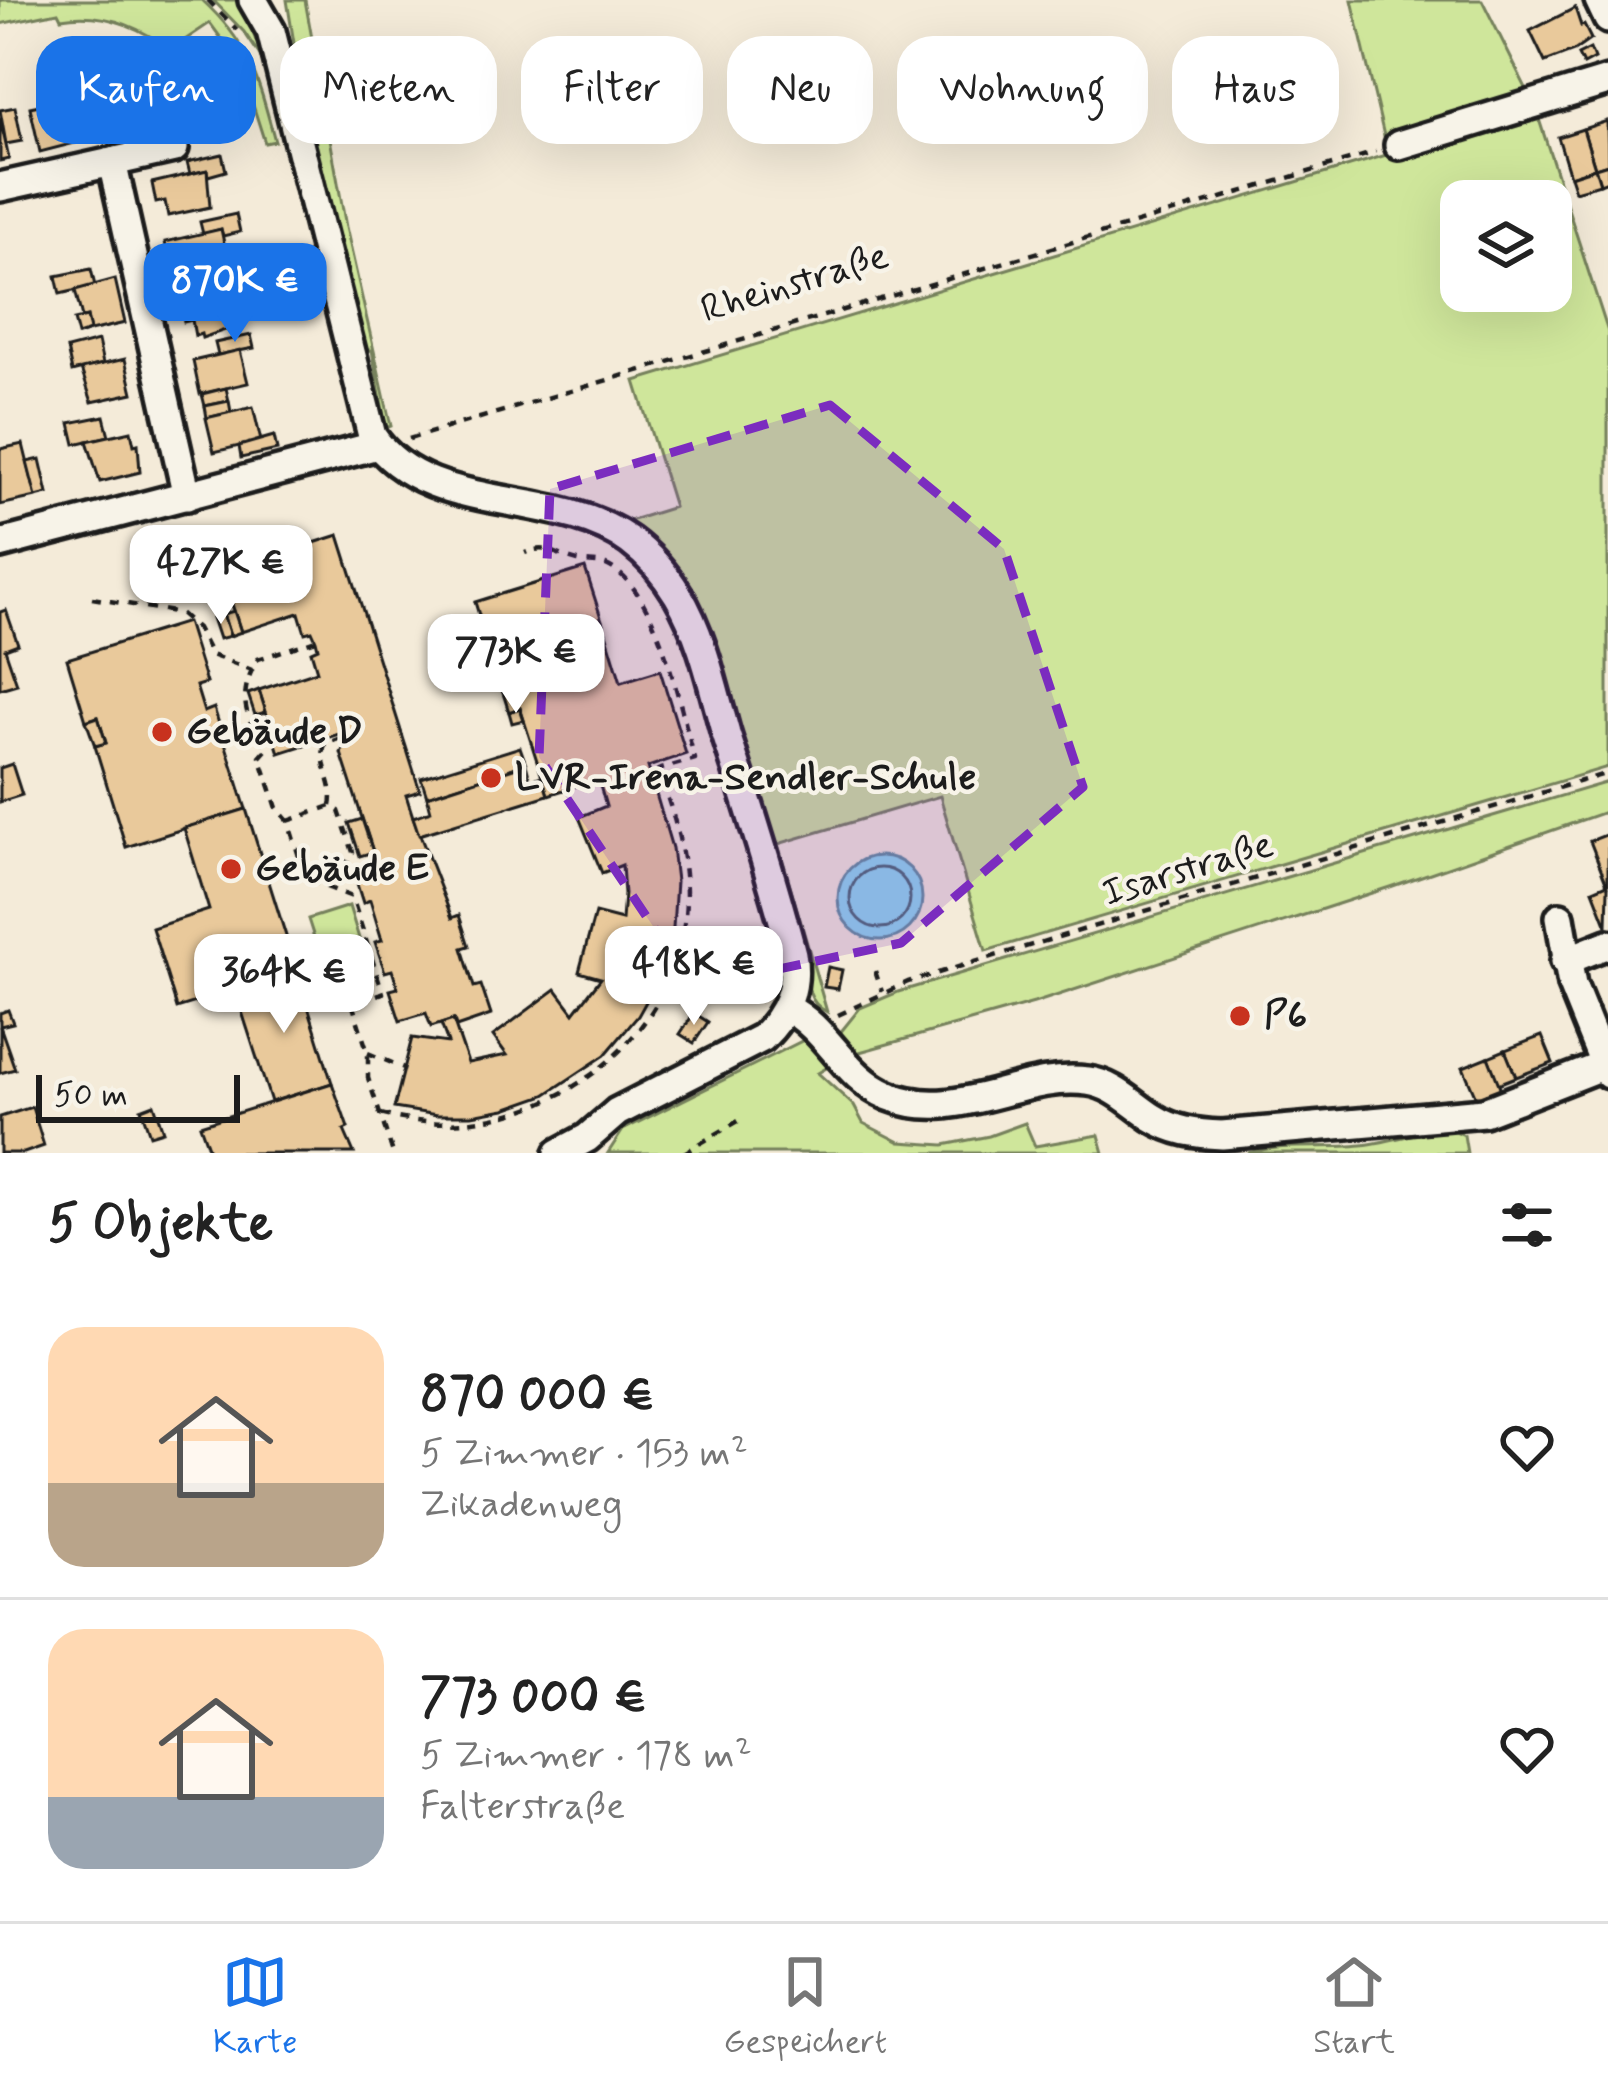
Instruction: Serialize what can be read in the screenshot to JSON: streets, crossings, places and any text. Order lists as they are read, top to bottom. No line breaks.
{"streets":{"path":["Rheinstraße","Isarstraße"]},"places":["Gebäude D","LVR-Irena-Sendler-Schule","Gebäude E","P6"],"scale_bar":"50 m","page":{"chip":["Kaufen","Mieten","Filter","Neu","Wohnung","Haus"],"price":["870K €","427K €","773K €","418K €","364K €"],"scale":"50 m","heading":"5 Objekte","list":[{"name":"870 000 €","note":"5 Zimmer · 153 m² · Zikadenweg"},{"name":"773 000 €","note":"5 Zimmer · 178 m² · Falterstraße"}],"tabs":["Karte","Gespeichert","Start"]}}
